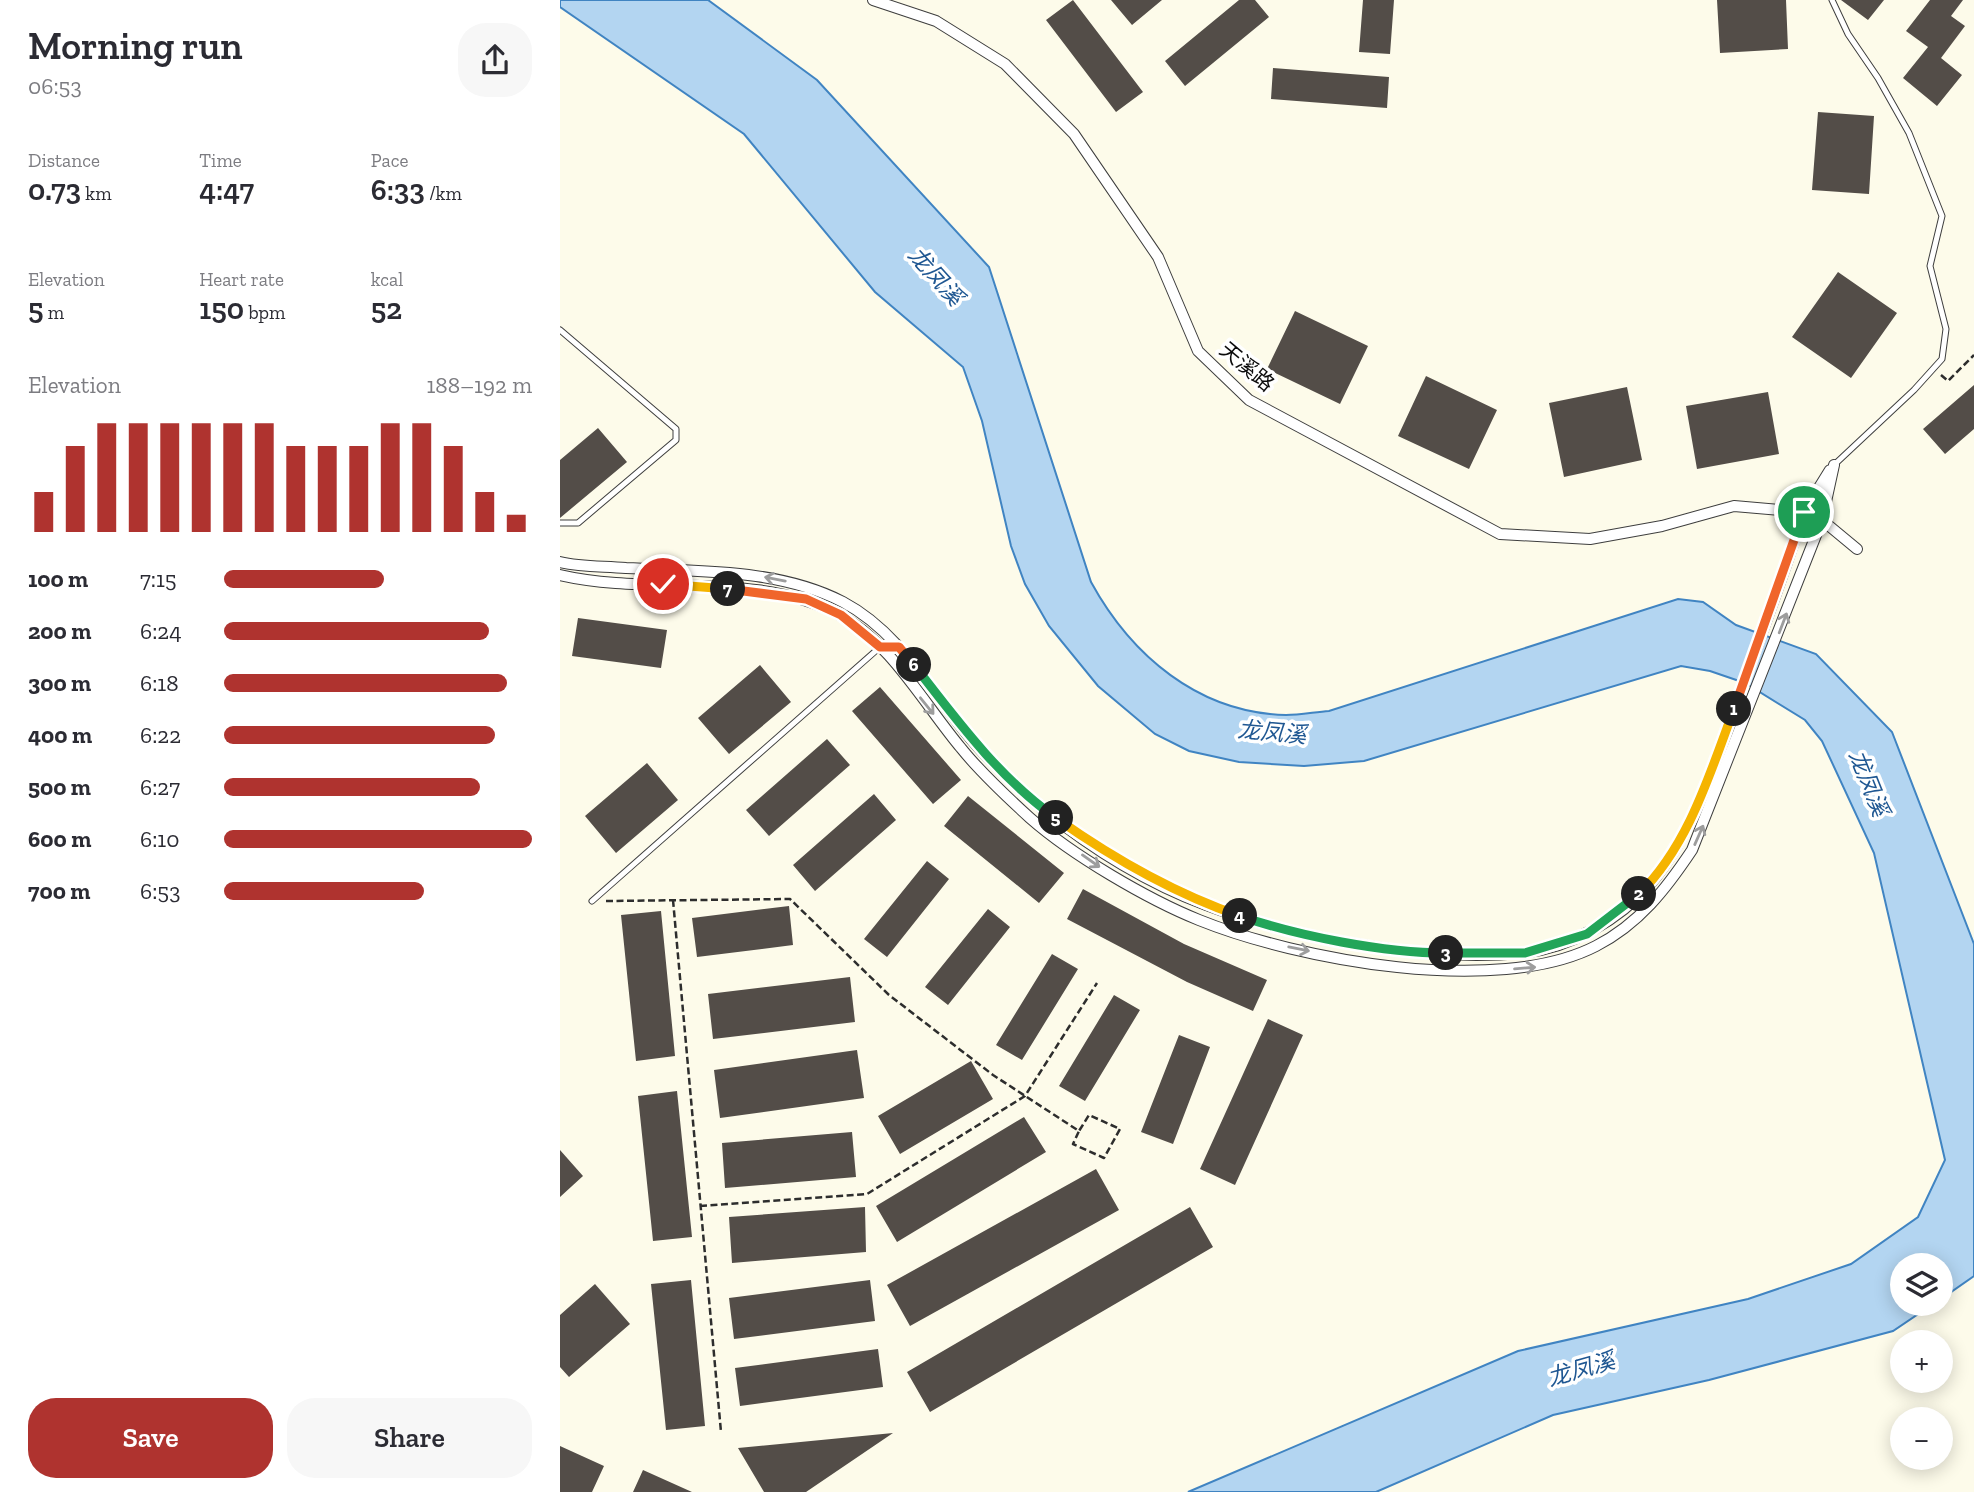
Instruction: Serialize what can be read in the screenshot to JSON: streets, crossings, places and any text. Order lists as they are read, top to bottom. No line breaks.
{"streets":{"street":["天溪路"]},"water":["龙凤溪"],"page":{"heading":["Morning run","06:53"],"stats":[["Distance","0.73 km"],["Time","4:47"],["Pace","6:33 /km"],["Elevation","5 m"],["Heart rate","150 bpm"],["kcal","52"]],"chart":["Elevation","188–192 m"],"list":[{"name":"100 m","note":"7:15"},{"name":"200 m","note":"6:24"},{"name":"300 m","note":"6:18"},{"name":"400 m","note":"6:22"},{"name":"500 m","note":"6:27"},{"name":"600 m","note":"6:10"},{"name":"700 m","note":"6:53"}],"pins":["7","6","1","5","2","4","3"],"map_buttons":["+","−"],"buttons":["Save","Share"]}}
